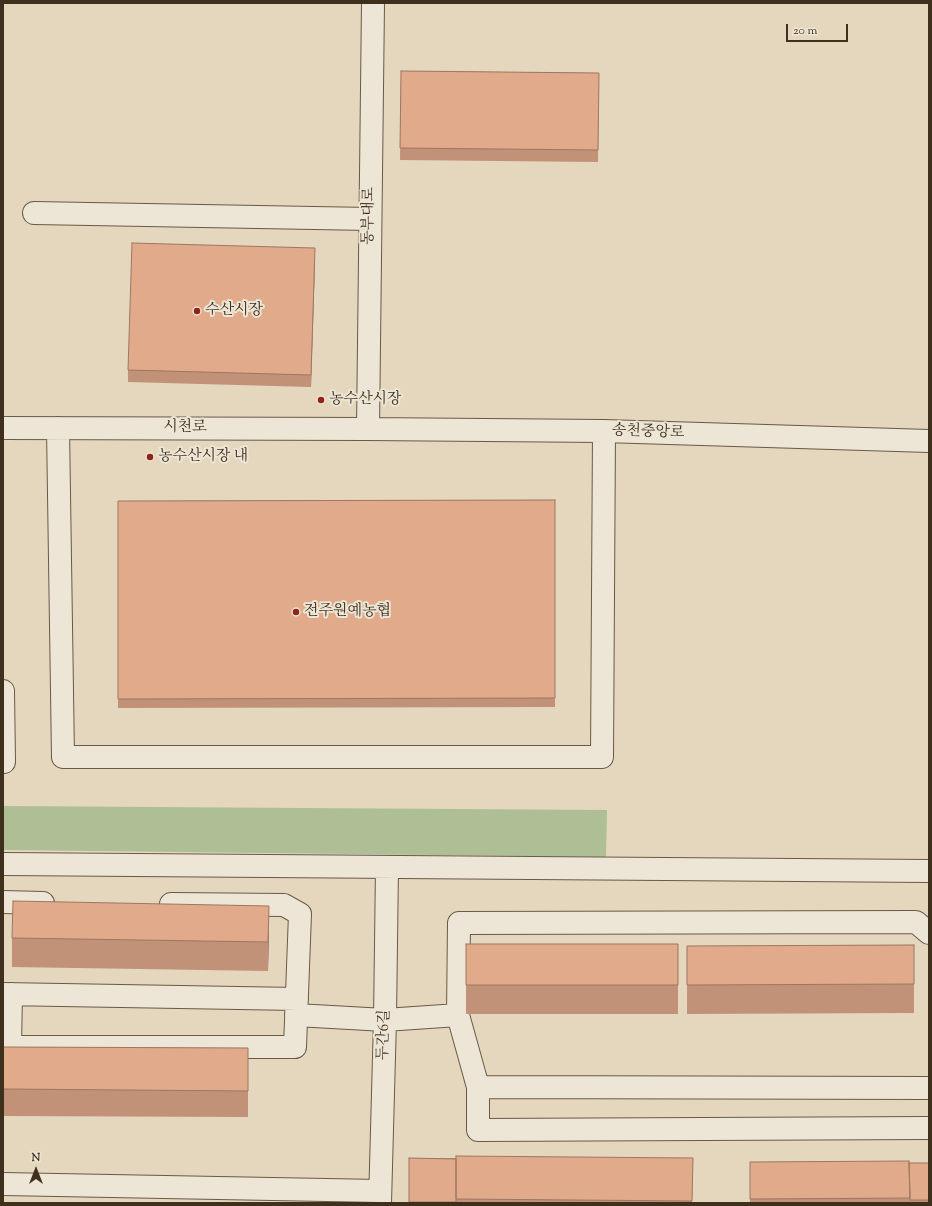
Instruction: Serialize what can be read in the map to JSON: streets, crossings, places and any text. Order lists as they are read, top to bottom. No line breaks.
{"streets":{"street":["동부대로","시천로","송천중앙로","두간6길"]},"crossings":[["동부대로","시천로"],["동부대로","송천중앙로"],["시천로","송천중앙로"]],"places":["수산시장","농수산시장","농수산시장 내","전주원예농협"],"scale_bar":"20 m","north":"top"}
